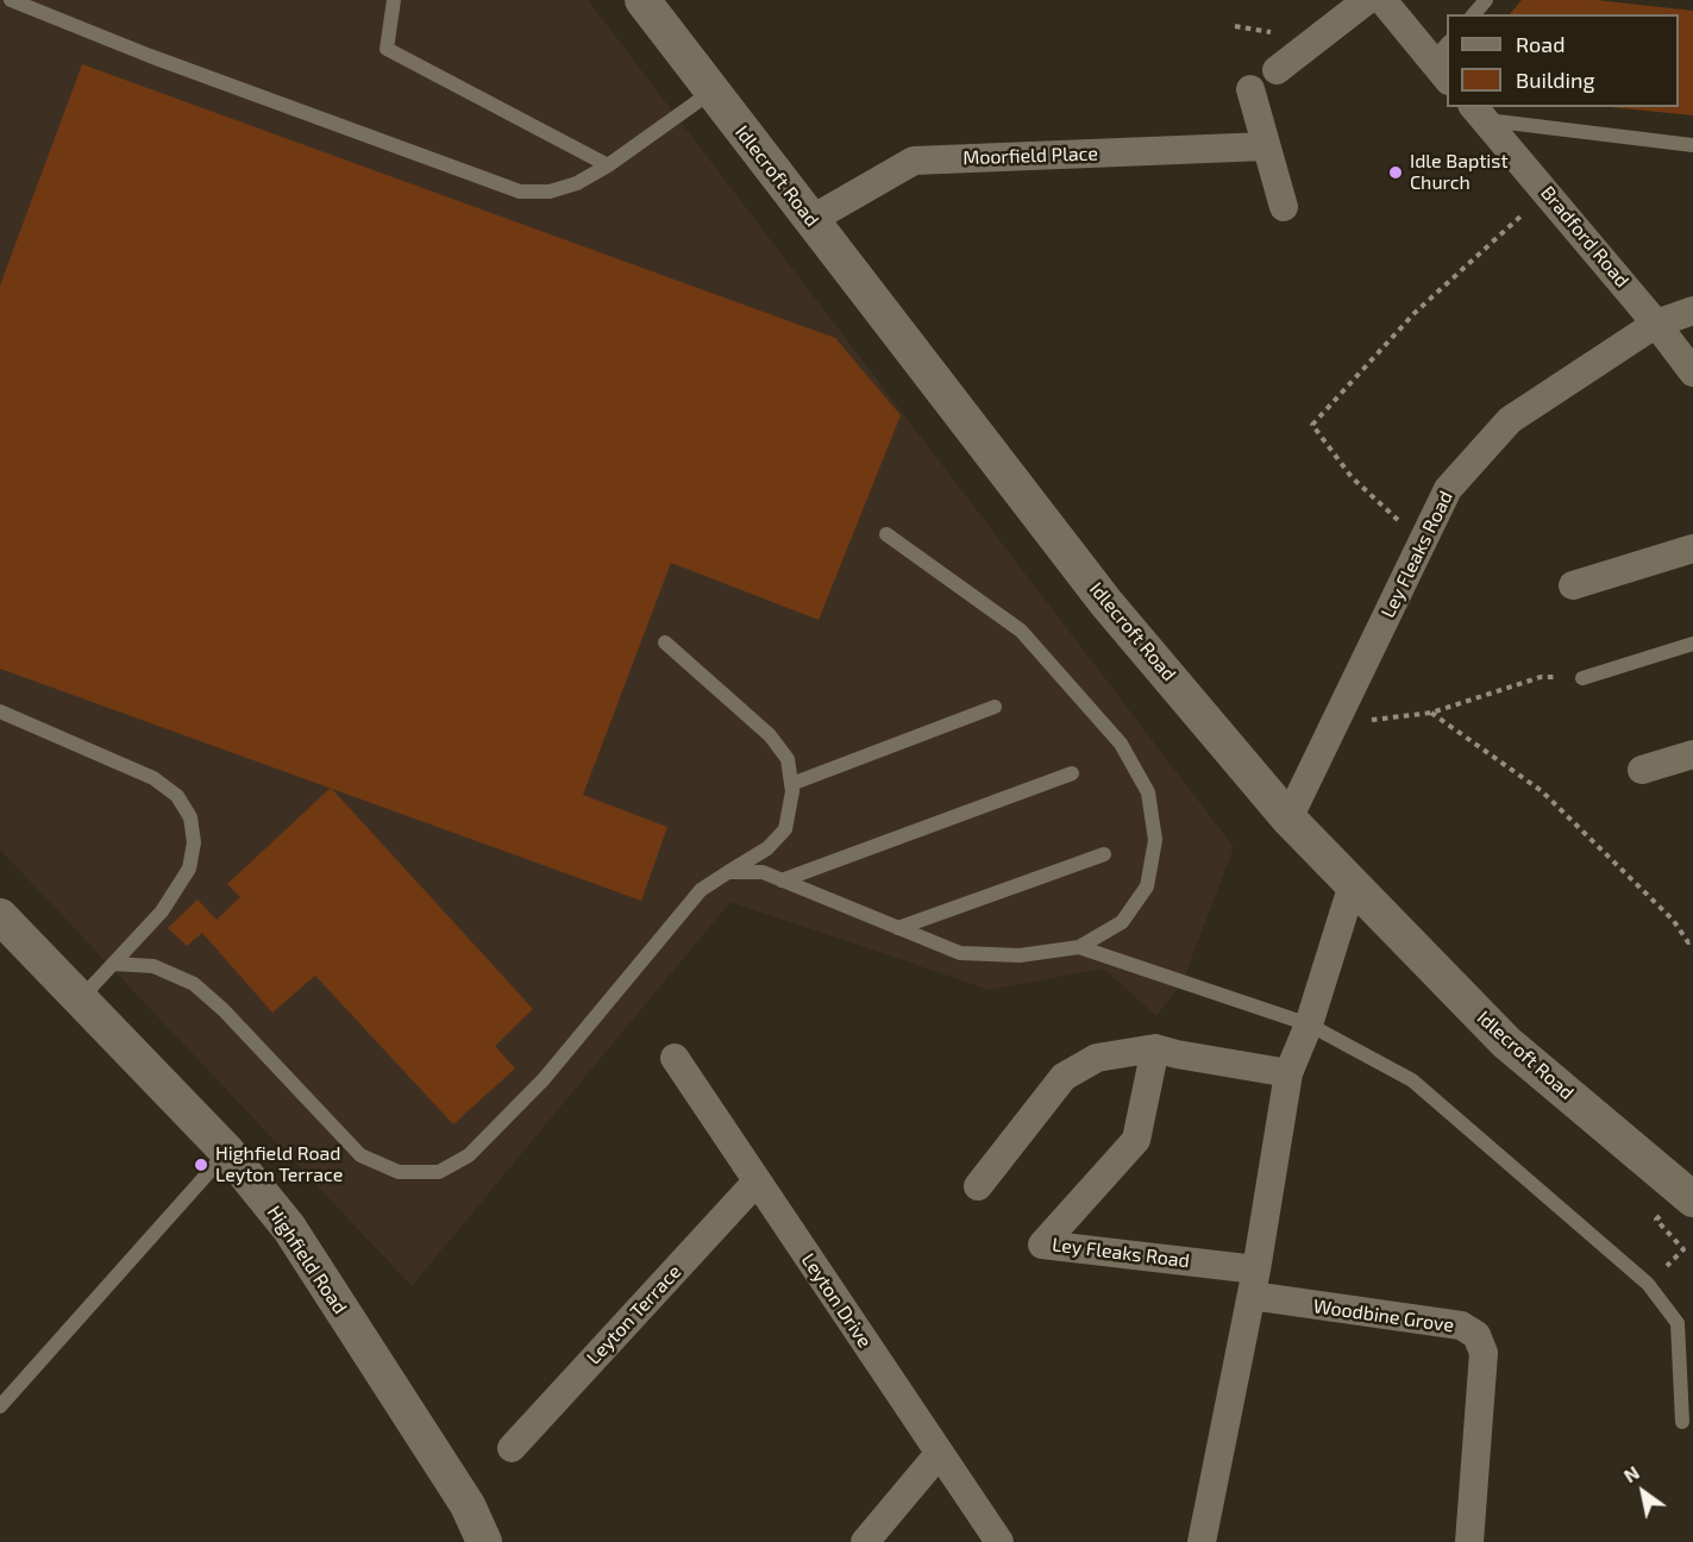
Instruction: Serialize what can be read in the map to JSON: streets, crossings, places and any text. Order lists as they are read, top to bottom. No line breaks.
{"streets":{"street":["Moorfield Place","Idlecroft Road","Bradford Road","Ley Fleaks Road","Highfield Road","Leyton Drive","Leyton Terrace","Woodbine Grove"]},"crossings":[["Moorfield Place","Idlecroft Road"],["Idlecroft Road","Ley Fleaks Road"],["Bradford Road","Ley Fleaks Road"],["Ley Fleaks Road","Woodbine Grove"],["Leyton Drive","Leyton Terrace"]],"places":["Idle Baptist Church","Highfield Road Leyton Terrace"],"legend":["Road","Building"],"north":"top left"}
